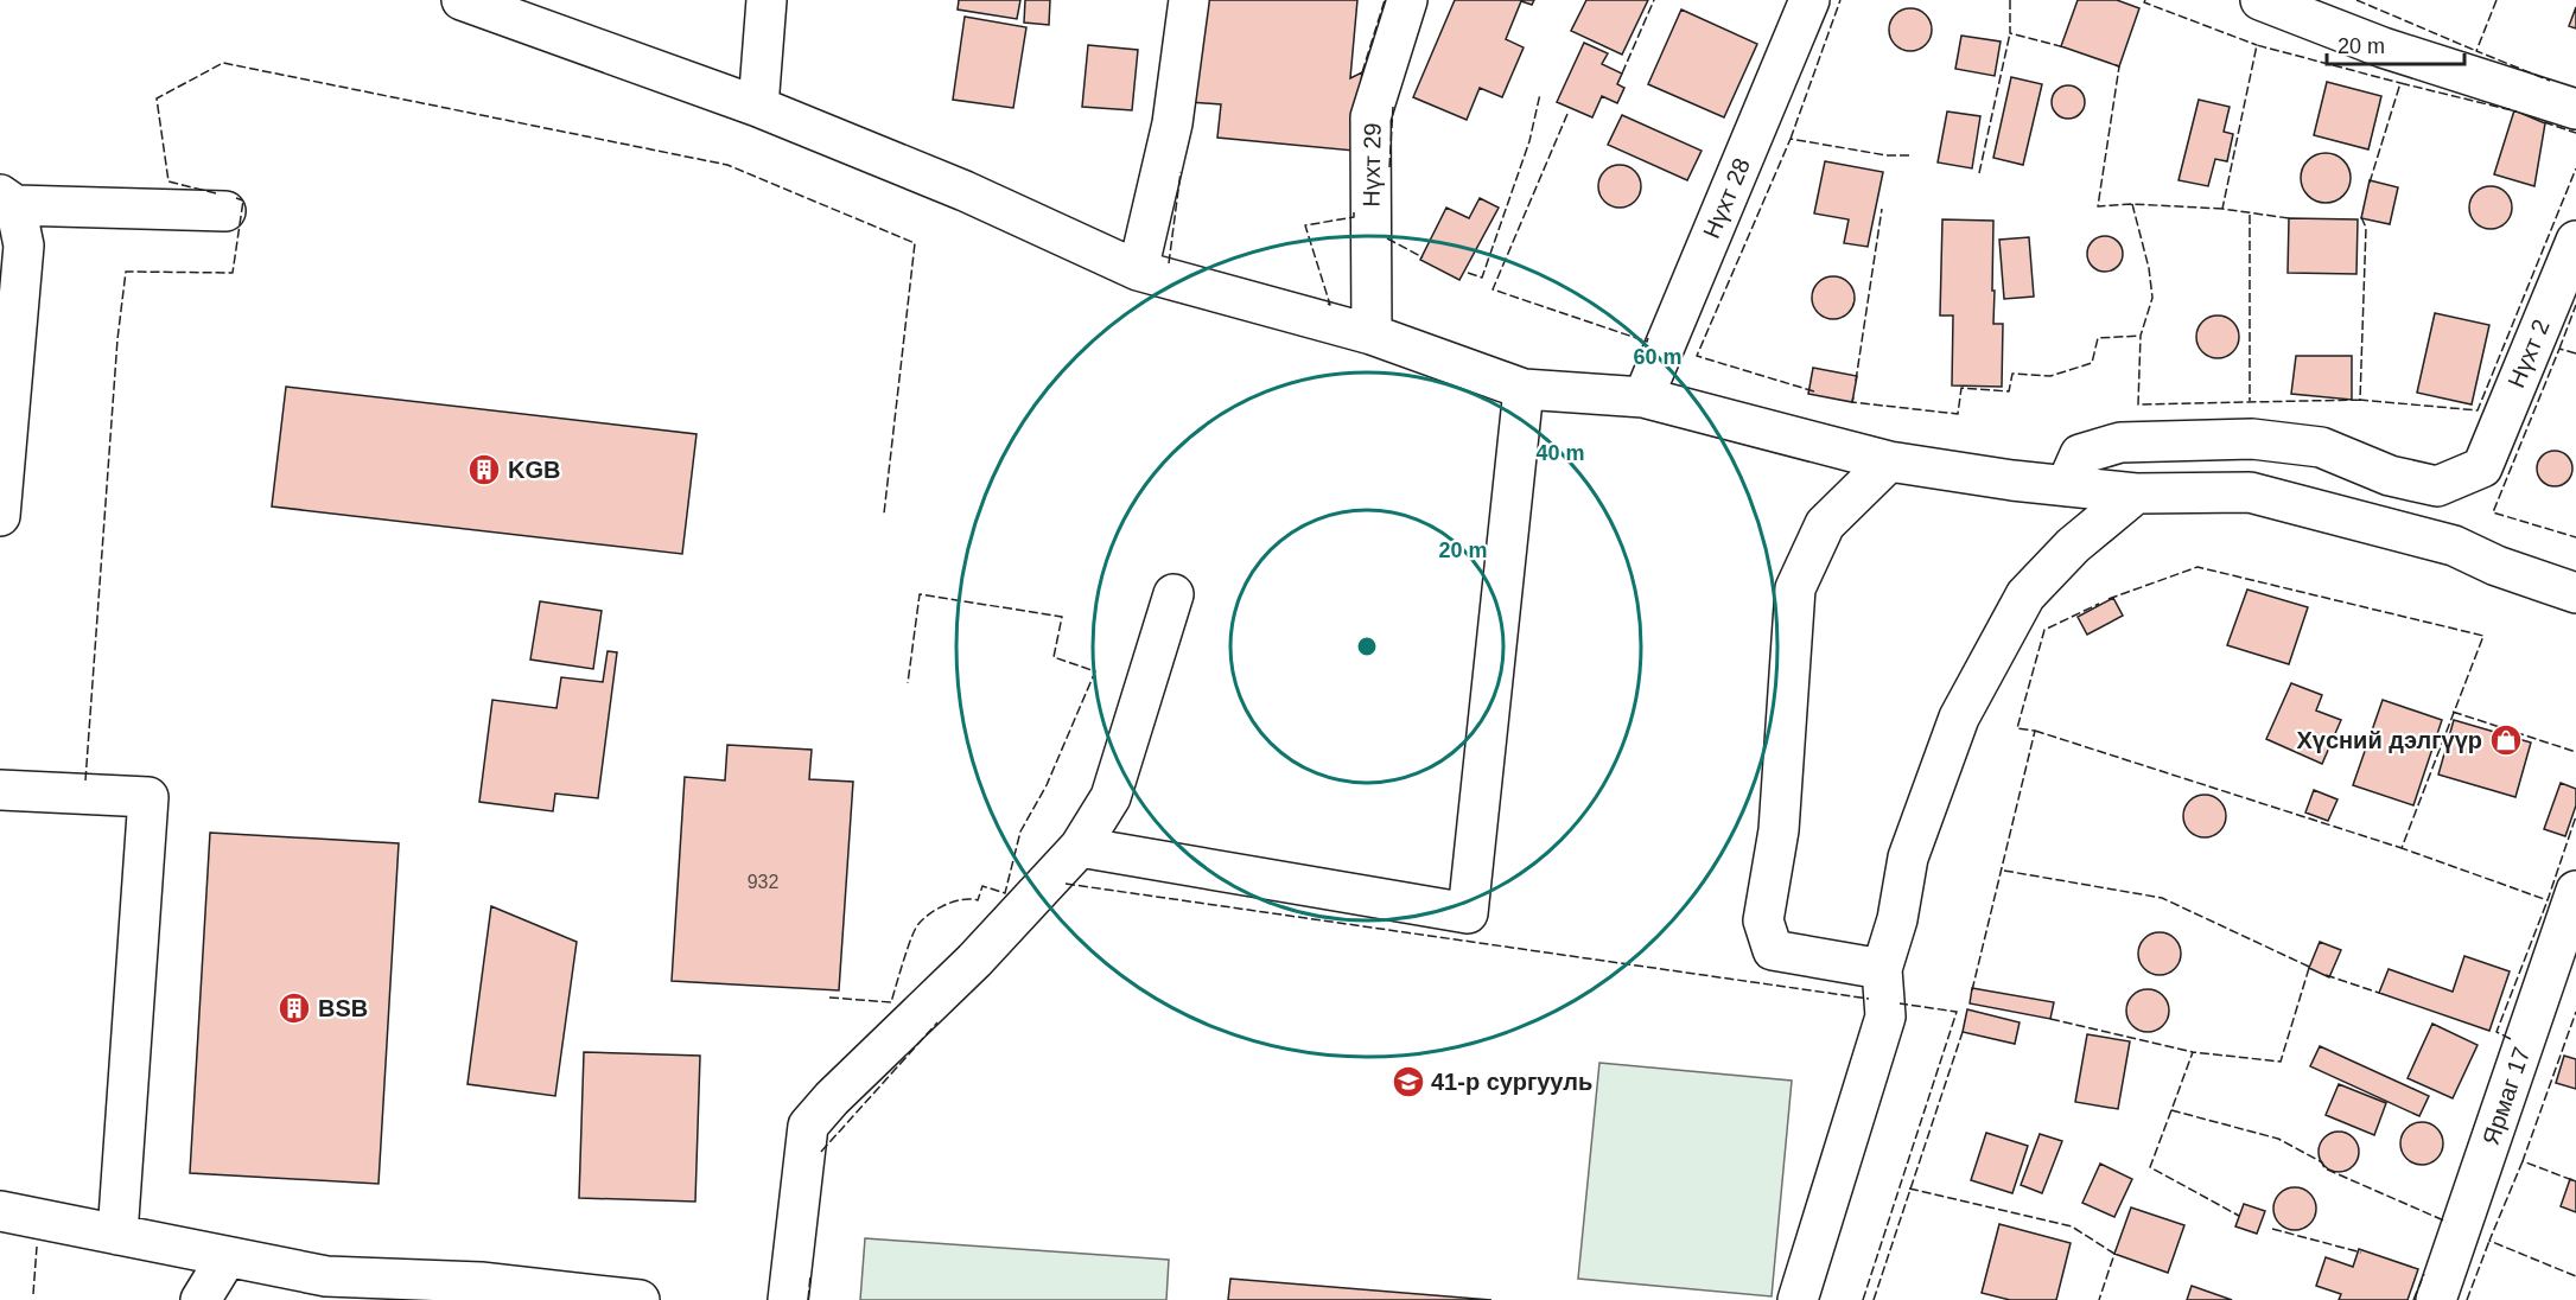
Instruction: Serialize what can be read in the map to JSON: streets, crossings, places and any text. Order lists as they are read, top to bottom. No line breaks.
{"streets":{"street":["Нүхт 29","Нүхт 28","Нүхт 2","Ярмаг 17"]},"places":{"building":["KGB","BSB"],"shop":["Хүсний дэлгүүр"],"school or university":["41-р сургууль"]},"house_numbers":["932"],"scale_bar":"20 m","rings":["60 m","40 m","20 m"]}
